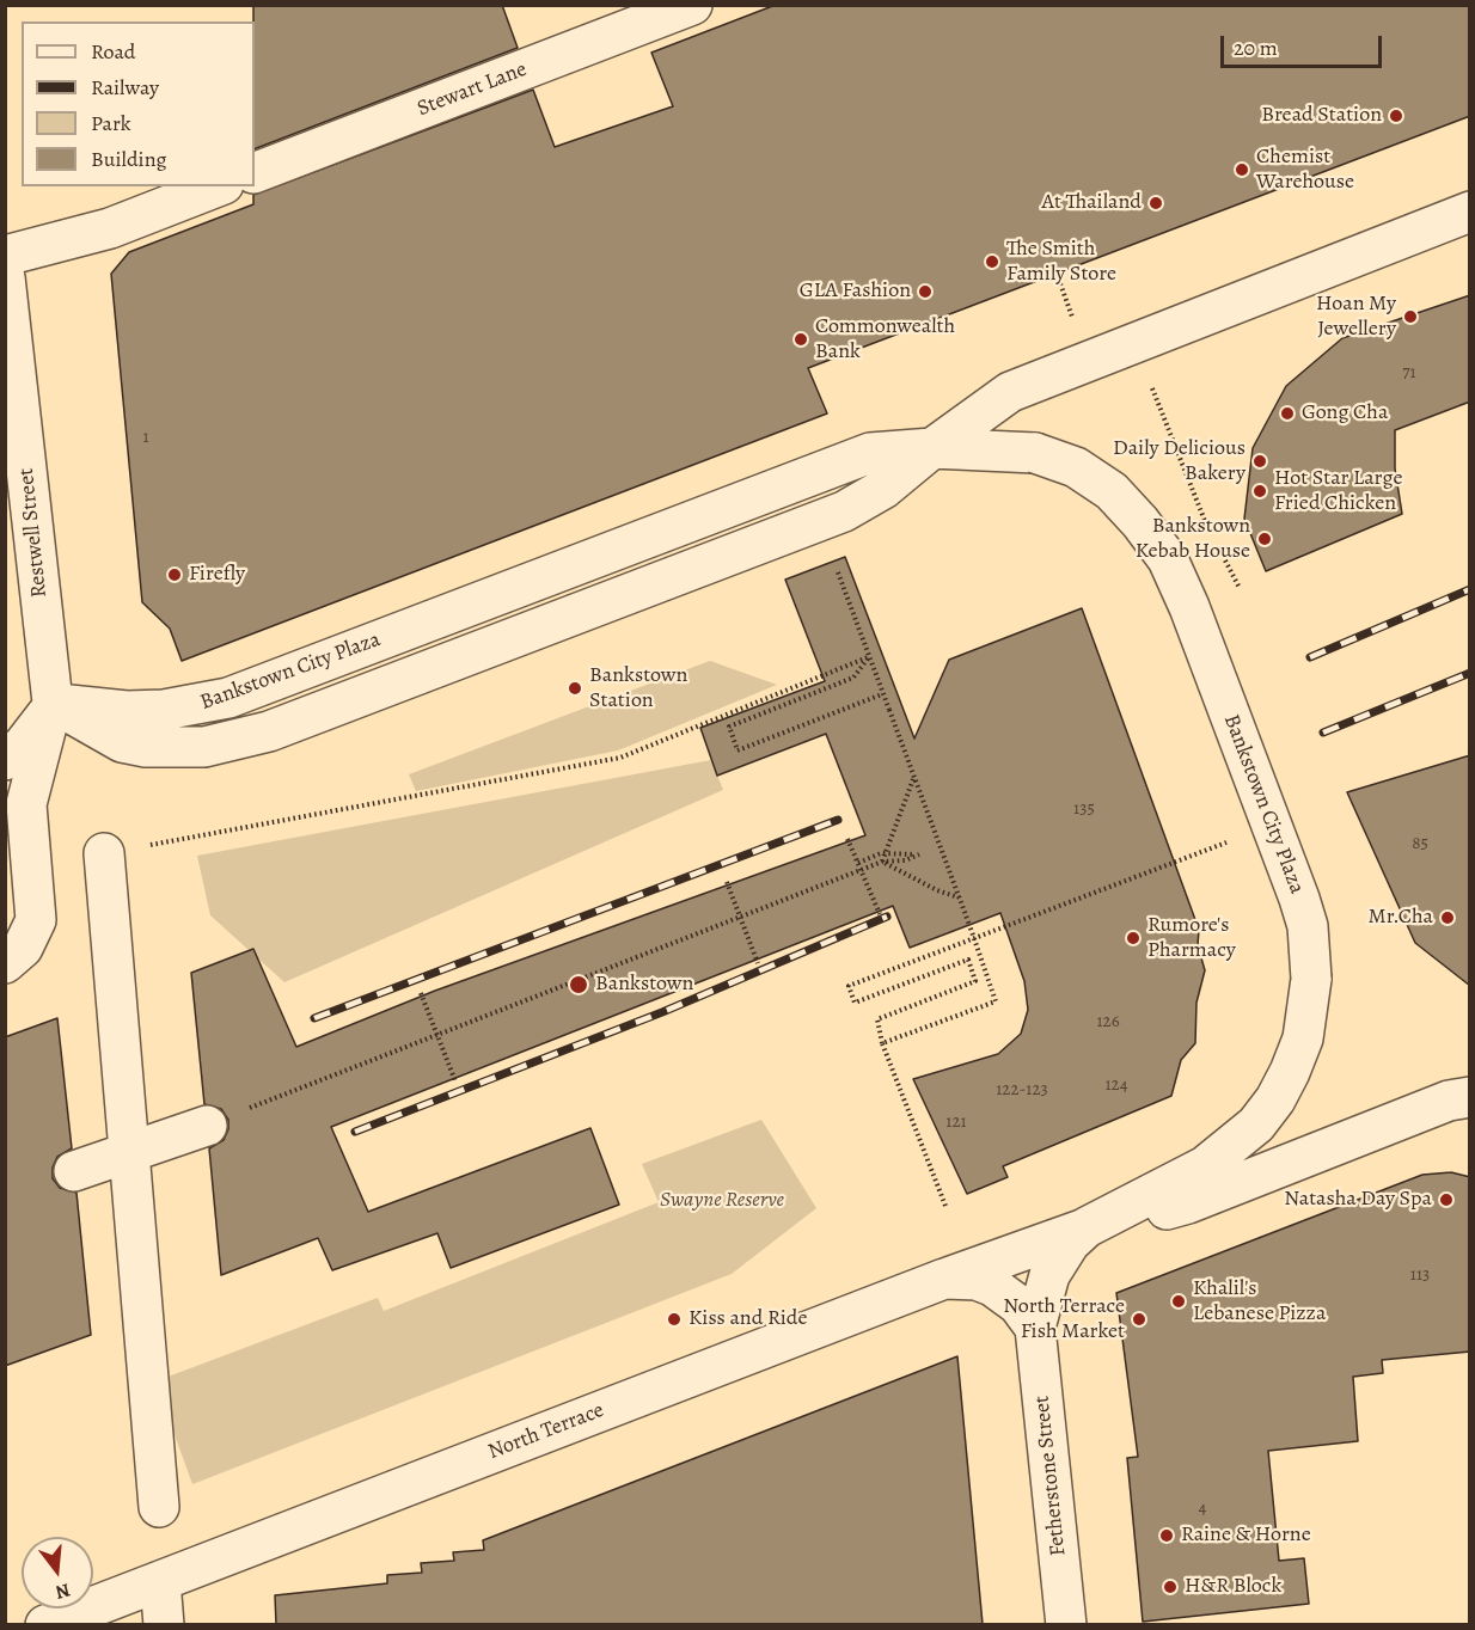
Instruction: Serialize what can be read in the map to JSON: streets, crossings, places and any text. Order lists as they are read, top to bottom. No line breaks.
{"streets":{"street":["Stewart Lane","Restwell Street","Bankstown City Plaza","North Terrace","Fetherstone Street"]},"crossings":[["Restwell Street","Bankstown City Plaza"],["Bankstown City Plaza","North Terrace"],["Bankstown City Plaza","Fetherstone Street"],["North Terrace","Fetherstone Street"]],"parks":["Swayne Reserve"],"places":["Bread Station","Chemist Warehouse","At Thailand","The Smith Family Store","GLA Fashion","Hoan My Jewellery","Commonwealth Bank","Gong Cha","Daily Delicious Bakery","Hot Star Large Fried Chicken","Bankstown Kebab House","Firefly","Bankstown Station","Mr.Cha","Rumore's Pharmacy","Bankstown","Natasha Day Spa","Khalil's Lebanese Pizza","Kiss and Ride","North Terrace Fish Market","Raine & Horne","H&R Block"],"house_numbers":["71","1","135","85","126","124","122-123","121","113","4"],"legend":["Road","Railway","Park","Building"],"scale_bar":"20 m","north":"bottom"}
